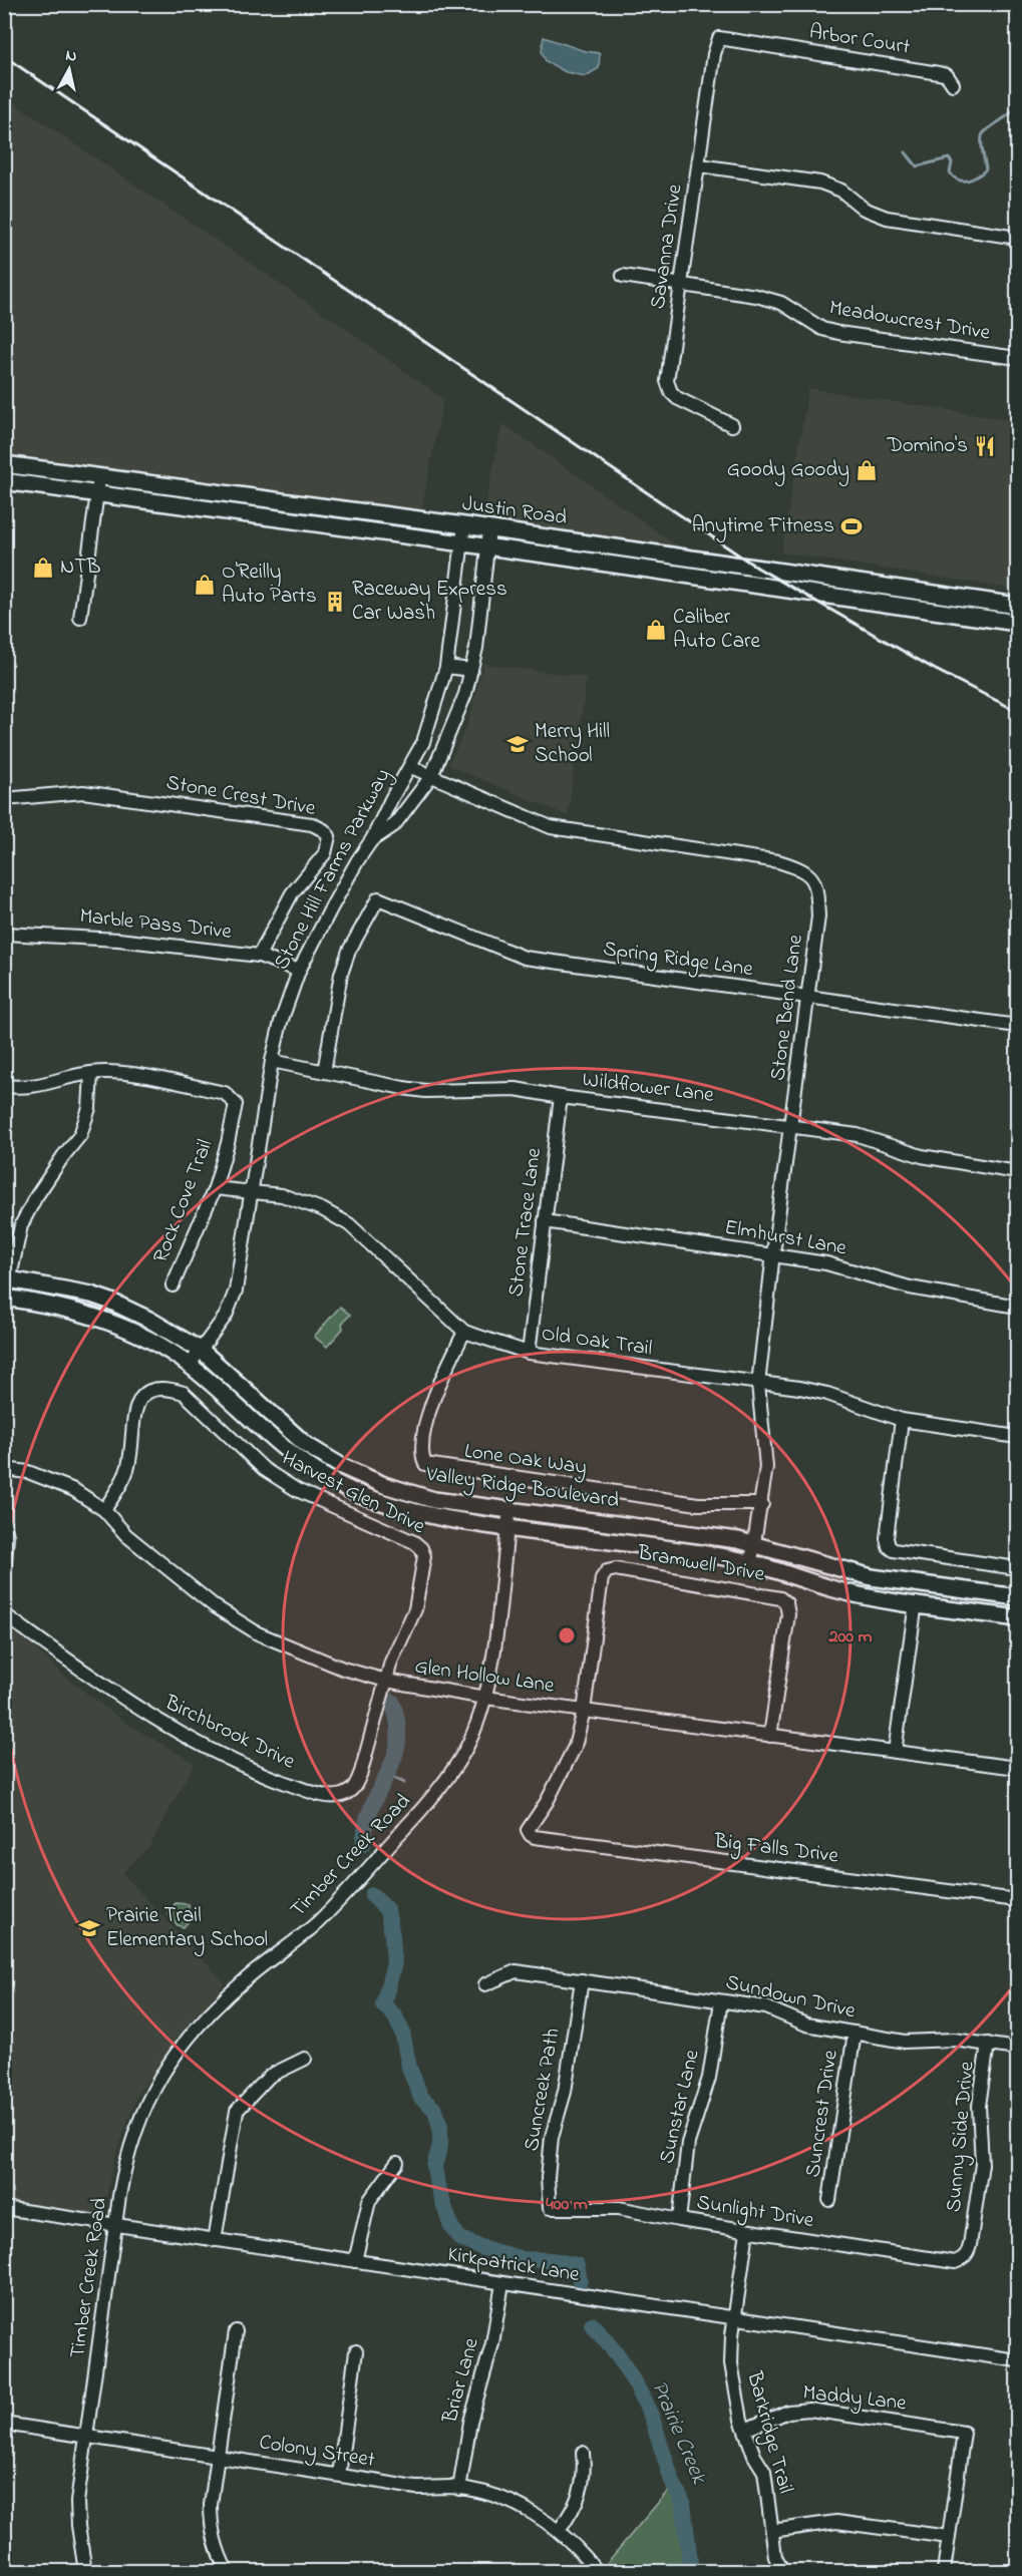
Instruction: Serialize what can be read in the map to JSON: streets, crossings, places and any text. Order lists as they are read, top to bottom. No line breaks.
{"streets":{"main road":["Justin Road","Valley Ridge Boulevard"],"street":["Arbor Court","Savanna Drive","Meadowcrest Drive","Stone Crest Drive","Stone Hill Farms Parkway","Marble Pass Drive","Spring Ridge Lane","Stone Bend Lane","Wildflower Lane","Rock Cove Trail","Stone Trace Lane","Elmhurst Lane","Old Oak Trail","Lone Oak Way","Harvest Glen Drive","Bramwell Drive","Glen Hollow Lane","Birchbrook Drive","Big Falls Drive","Timber Creek Road","Sundown Drive","Suncreek Path","Sunstar Lane","Suncrest Drive","Sunny Side Drive","Sunlight Drive","Kirkpatrick Lane","Briar Lane","Maddy Lane","Barkridge Trail","Colony Street"]},"crossings":[["Arbor Court","Savanna Drive"],["Savanna Drive","Meadowcrest Drive"],["Justin Road","Stone Hill Farms Parkway"],["Stone Crest Drive","Marble Pass Drive"],["Stone Hill Farms Parkway","Marble Pass Drive"],["Stone Hill Farms Parkway","Stone Bend Lane"],["Stone Hill Farms Parkway","Wildflower Lane"],["Stone Hill Farms Parkway","Old Oak Trail"],["Stone Hill Farms Parkway","Valley Ridge Boulevard"],["Spring Ridge Lane","Stone Bend Lane"],["Spring Ridge Lane","Wildflower Lane"],["Stone Bend Lane","Wildflower Lane"],["Stone Bend Lane","Elmhurst Lane"],["Stone Bend Lane","Old Oak Trail"],["Stone Bend Lane","Lone Oak Way"],["Stone Bend Lane","Valley Ridge Boulevard"],["Wildflower Lane","Stone Trace Lane"],["Rock Cove Trail","Old Oak Trail"],["Stone Trace Lane","Elmhurst Lane"],["Stone Trace Lane","Old Oak Trail"],["Old Oak Trail","Lone Oak Way"],["Valley Ridge Boulevard","Timber Creek Road"],["Harvest Glen Drive","Glen Hollow Lane"],["Harvest Glen Drive","Birchbrook Drive"],["Bramwell Drive","Glen Hollow Lane"],["Bramwell Drive","Big Falls Drive"],["Glen Hollow Lane","Birchbrook Drive"],["Glen Hollow Lane","Big Falls Drive"],["Glen Hollow Lane","Timber Creek Road"],["Timber Creek Road","Kirkpatrick Lane"],["Timber Creek Road","Colony Street"],["Sundown Drive","Suncreek Path"],["Sundown Drive","Sunstar Lane"],["Sundown Drive","Suncrest Drive"],["Sundown Drive","Sunny Side Drive"],["Suncreek Path","Sunlight Drive"],["Sunstar Lane","Sunlight Drive"],["Sunny Side Drive","Sunlight Drive"],["Sunlight Drive","Barkridge Trail"],["Kirkpatrick Lane","Briar Lane"],["Kirkpatrick Lane","Barkridge Trail"],["Briar Lane","Colony Street"],["Maddy Lane","Barkridge Trail"]],"water":["Prairie Creek"],"places":{"restaurant":["Domino's"],"shop":["Goody Goody","NTB","O'Reilly Auto Parts","Caliber Auto Care"],"sports":["Anytime Fitness"],"building":["Raceway Express Car Wash"],"school or university":["Merry Hill School","Prairie Trail Elementary School"]},"north":"top","rings":["200 m","400 m"]}
